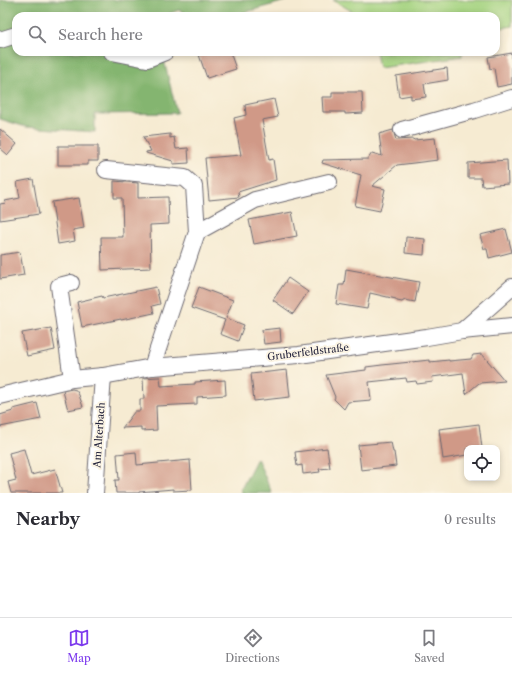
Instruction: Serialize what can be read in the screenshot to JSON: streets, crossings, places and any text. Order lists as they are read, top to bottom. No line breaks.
{"streets":{"street":["Gruberfeldstraße","Am Alterbach"]},"crossings":[["Gruberfeldstraße","Am Alterbach"]],"page":{"search":"Search here","heading":["Nearby","0 results"],"nav":["Map","Directions","Saved"]}}
